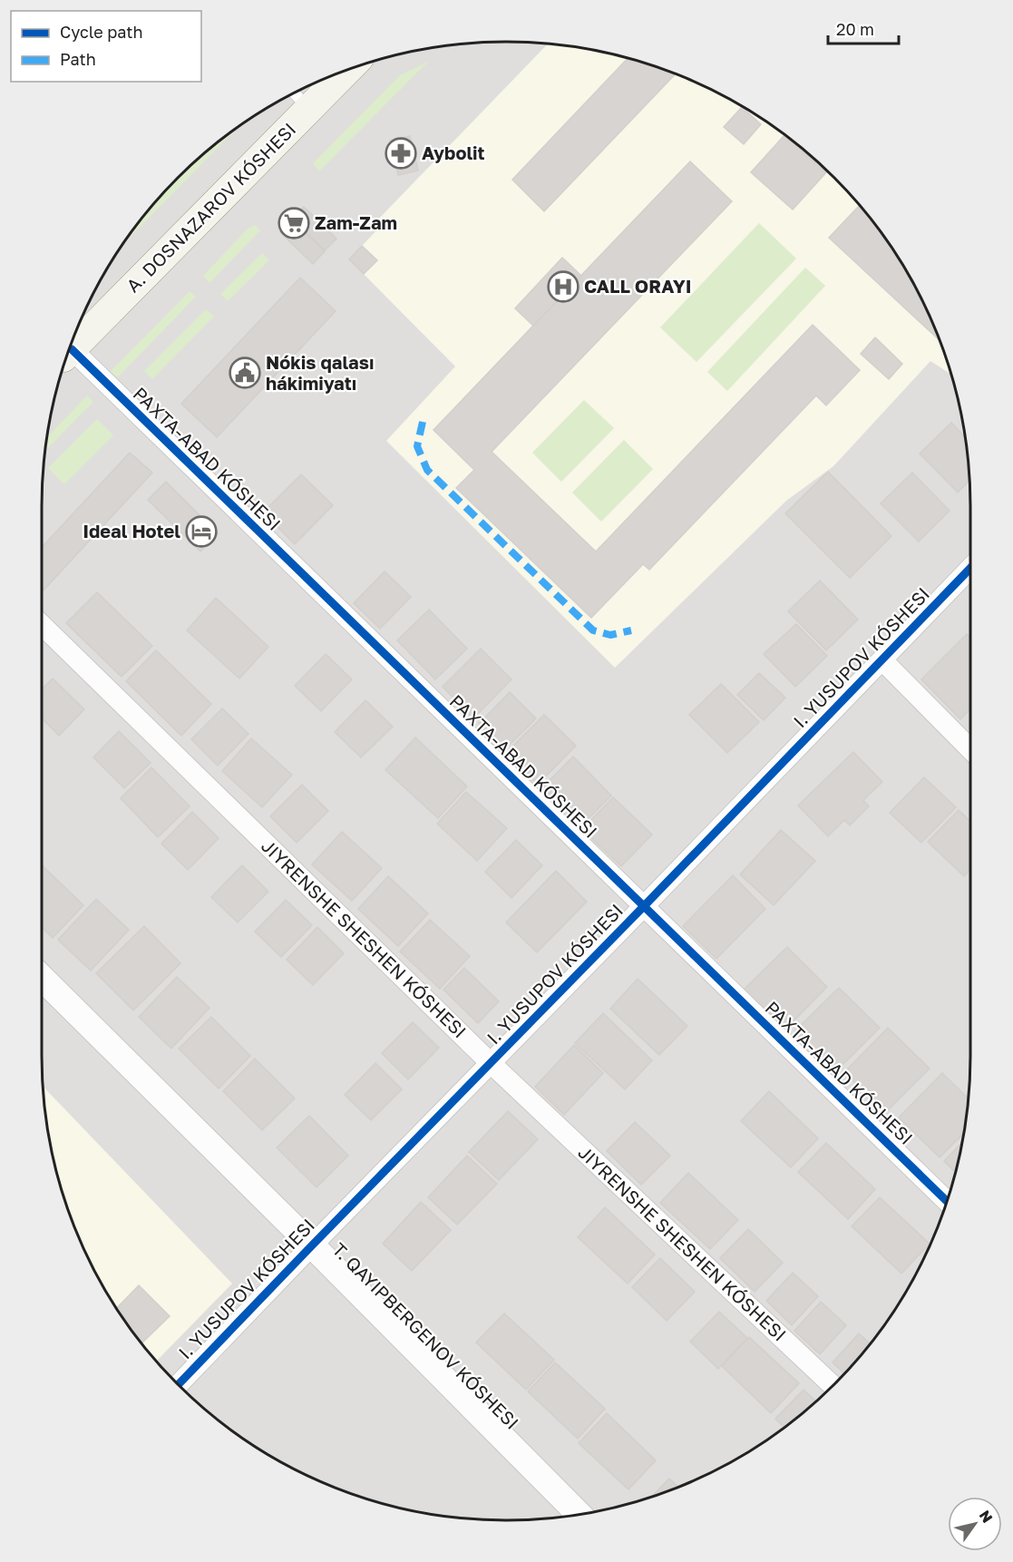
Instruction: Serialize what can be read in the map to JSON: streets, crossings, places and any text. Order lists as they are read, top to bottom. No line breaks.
{"streets":{"main road":["A. DOSNAZAROV KÓSHESI"],"street":["PAXTA-ABAD KÓSHESI","I. YUSUPOV KÓSHESI","JIYRENSHE SHESHEN KÓSHESI"]},"crossings":[["PAXTA-ABAD KÓSHESI","I. YUSUPOV KÓSHESI"],["I. YUSUPOV KÓSHESI","JIYRENSHE SHESHEN KÓSHESI"]],"places":{"pharmacy":["Aybolit"],"supermarket":["Zam-Zam"],"hospital":["CALL ORAYI"],"public building":["Nókis qalası hákimiyatı"],"hotel":["Ideal Hotel"]},"legend":["Cycle path","Path"],"scale_bar":"20 m","north":"top right"}
